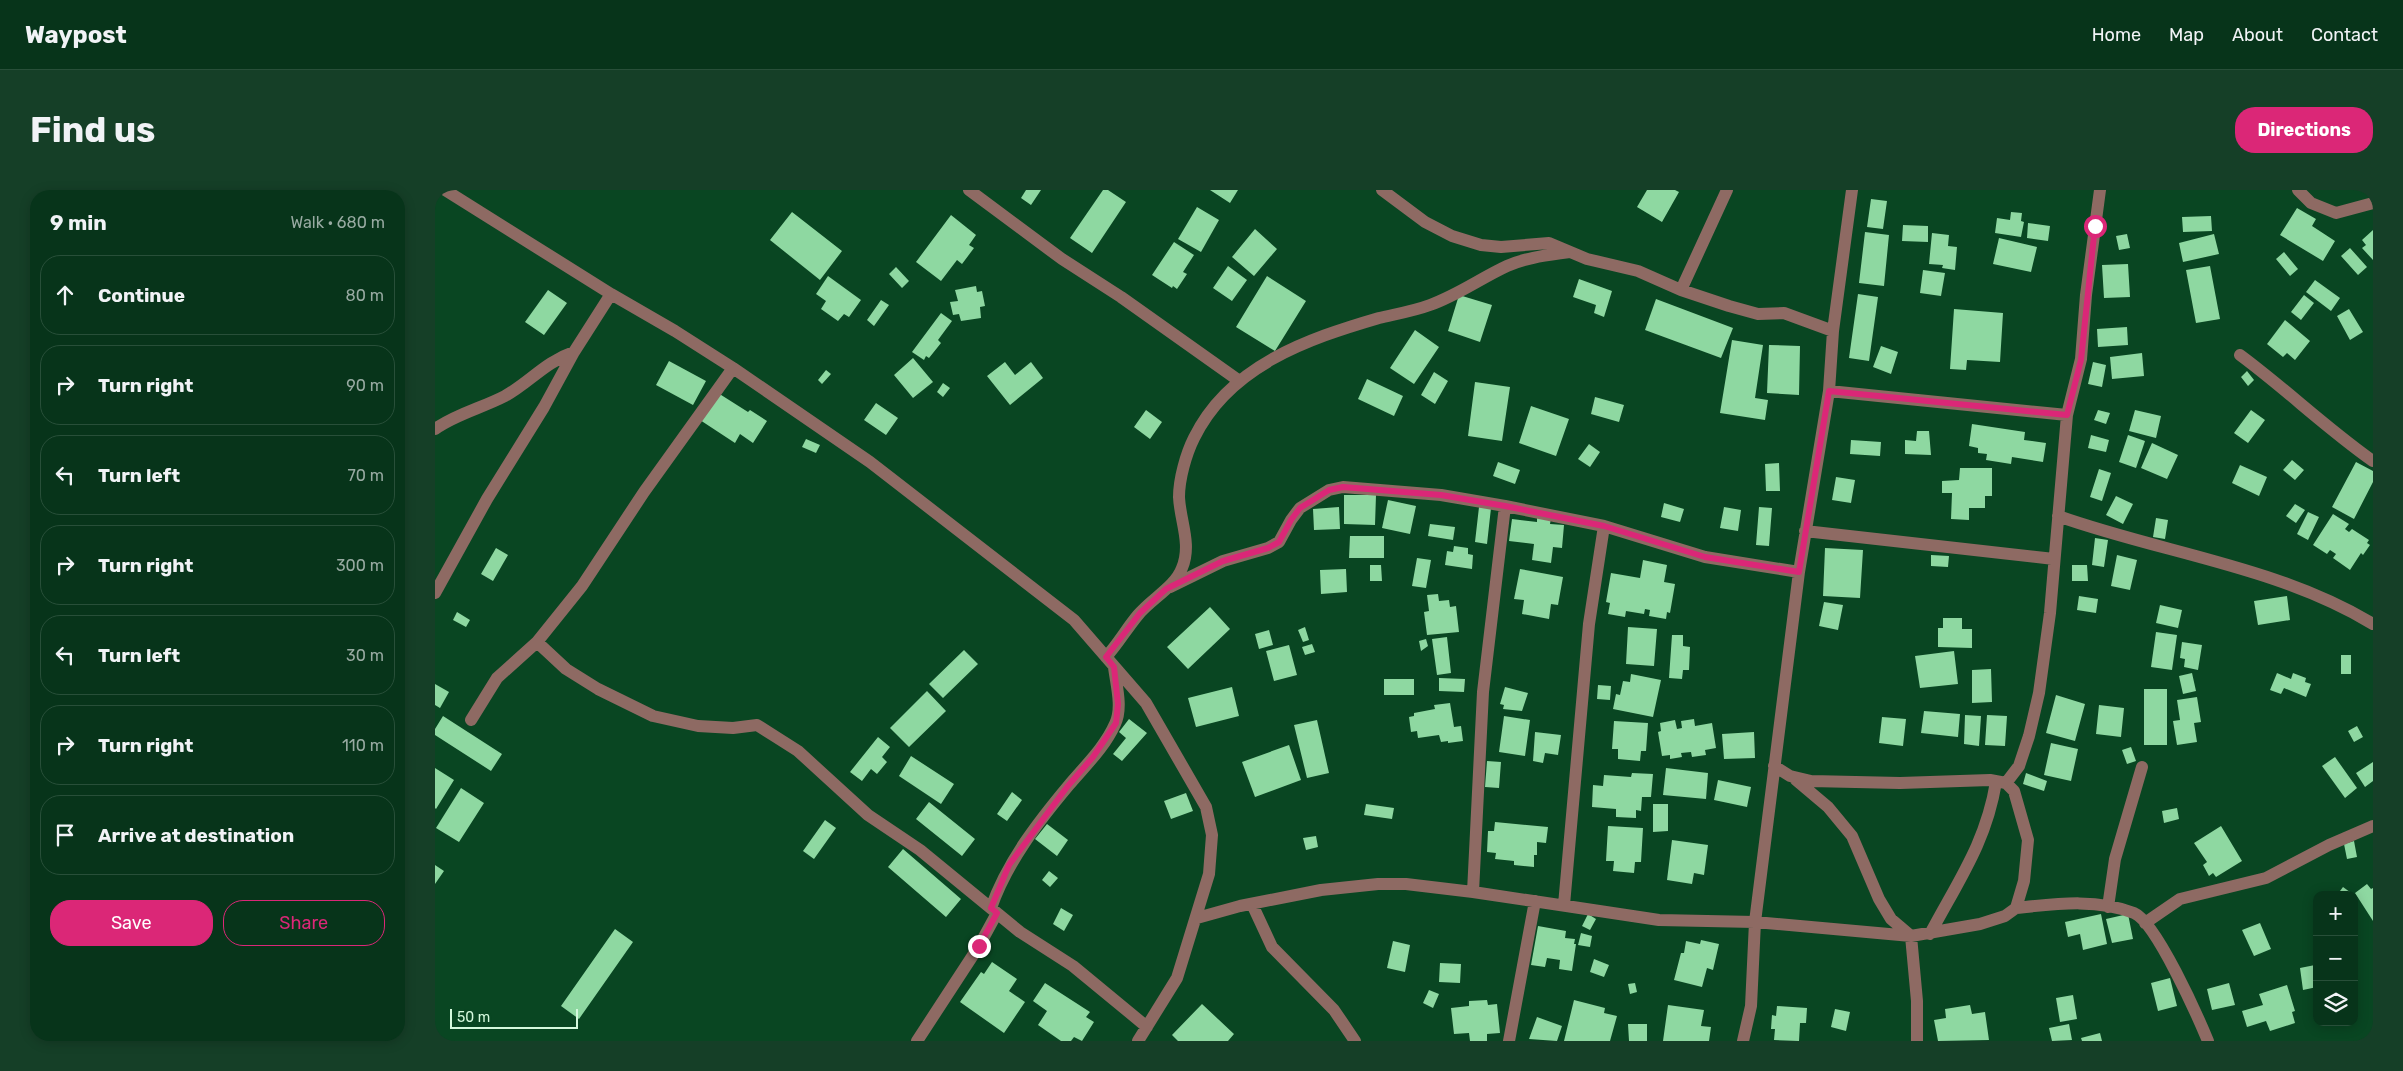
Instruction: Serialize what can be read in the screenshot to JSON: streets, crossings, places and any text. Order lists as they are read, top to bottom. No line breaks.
{"scale_bar":"50 m","page":{"header":"Waypost","nav":["Home","Map","About","Contact"],"buttons":["Directions",["Save","Share"]],"title":"Find us","heading":["9 min","Walk · 680 m"],"list":[["Continue","80 m"],["Turn right","90 m"],["Turn left","70 m"],["Turn right","300 m"],["Turn left","30 m"],["Turn right","110 m"],"Arrive at destination"],"map_buttons":["+","−"],"scale":"50 m"}}
